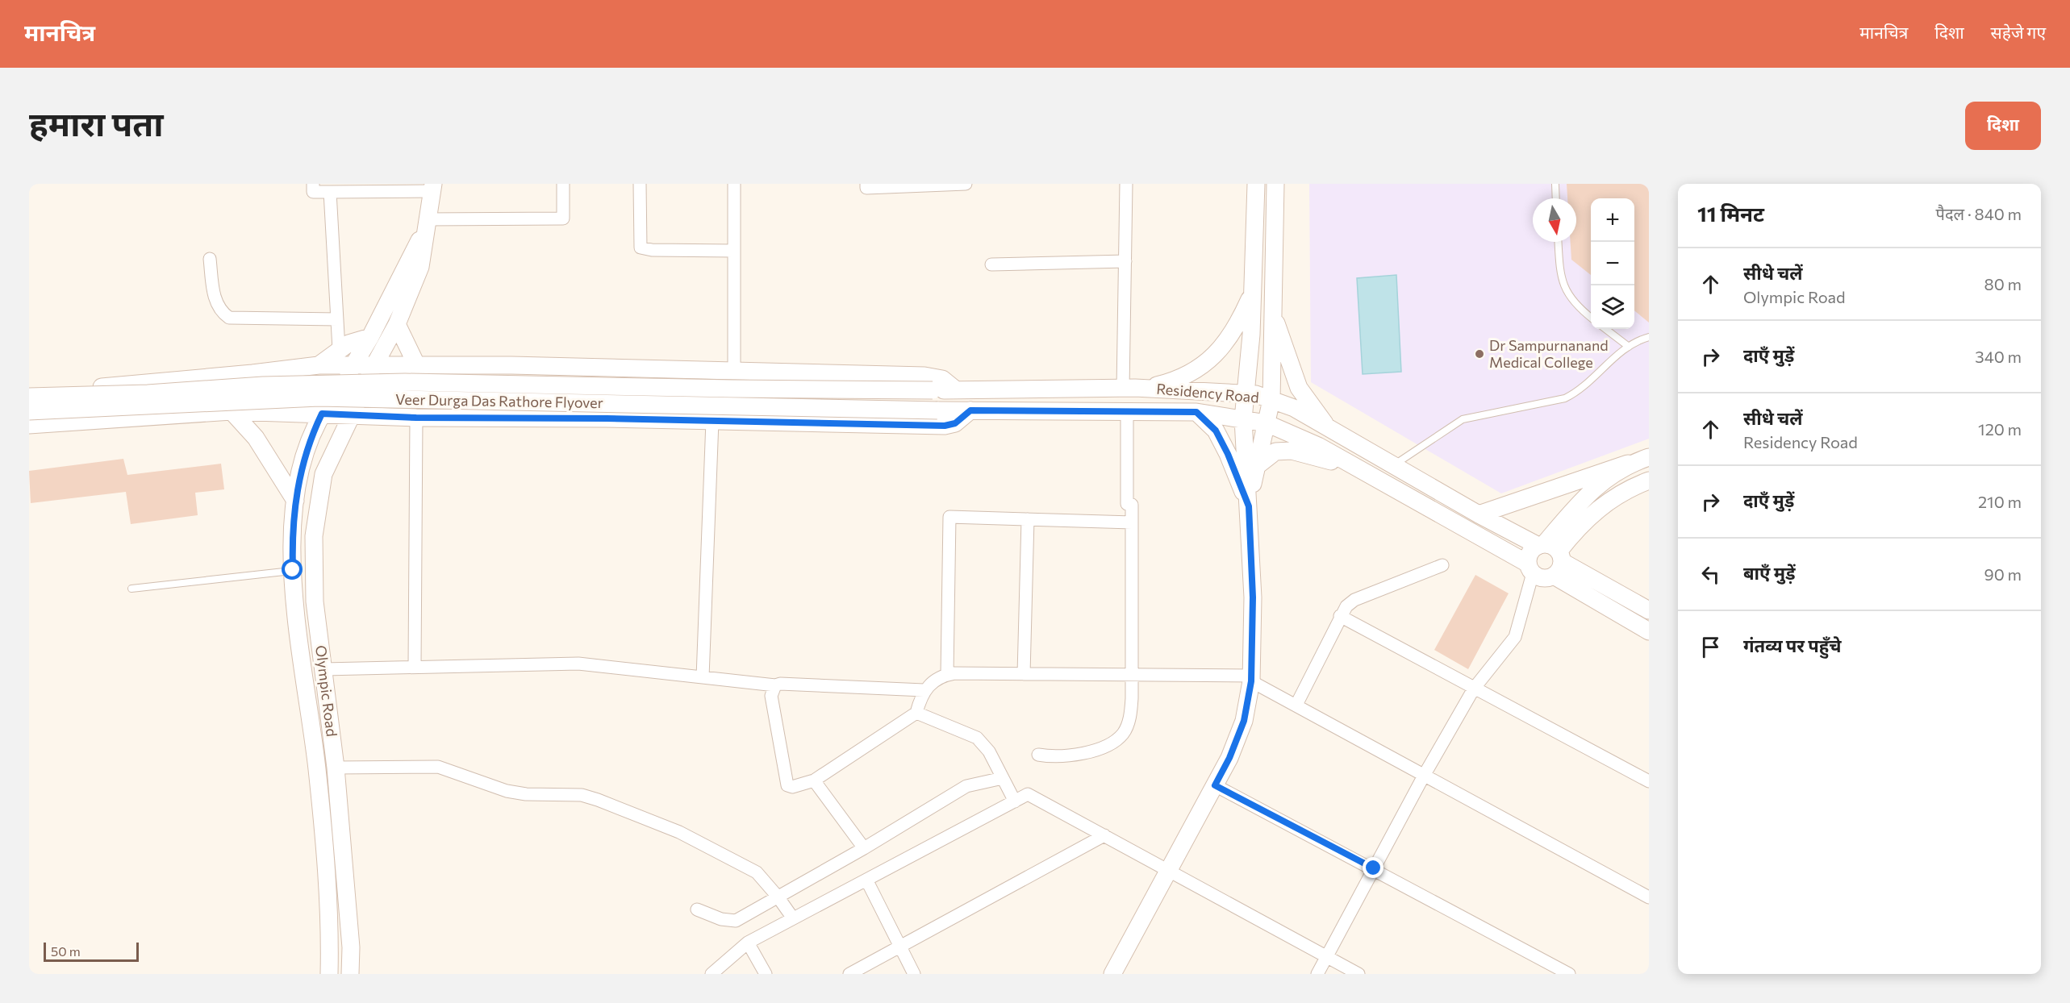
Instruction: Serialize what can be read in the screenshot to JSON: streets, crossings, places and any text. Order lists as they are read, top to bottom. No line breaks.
{"streets":{"street":["Residency Road","Veer Durga Das Rathore Flyover","Olympic Road"]},"crossings":[["Residency Road","Veer Durga Das Rathore Flyover"]],"places":["Dr Sampurnanand Medical College"],"scale_bar":"50 m","north":"bottom","page":{"header":"मानचित्र","nav":["मानचित्र","दिशा","सहेजे गए"],"title":"हमारा पता","buttons":"दिशा","heading":["11 मिनट","पैदल · 840 m"],"map_buttons":["+","−"],"list":[["सीधे चलें","Olympic Road","80 m"],["दाएँ मुड़ें","340 m"],["सीधे चलें","Residency Road","120 m"],["दाएँ मुड़ें","210 m"],["बाएँ मुड़ें","90 m"],"गंतव्य पर पहुँचे"],"scale":"50 m"}}
